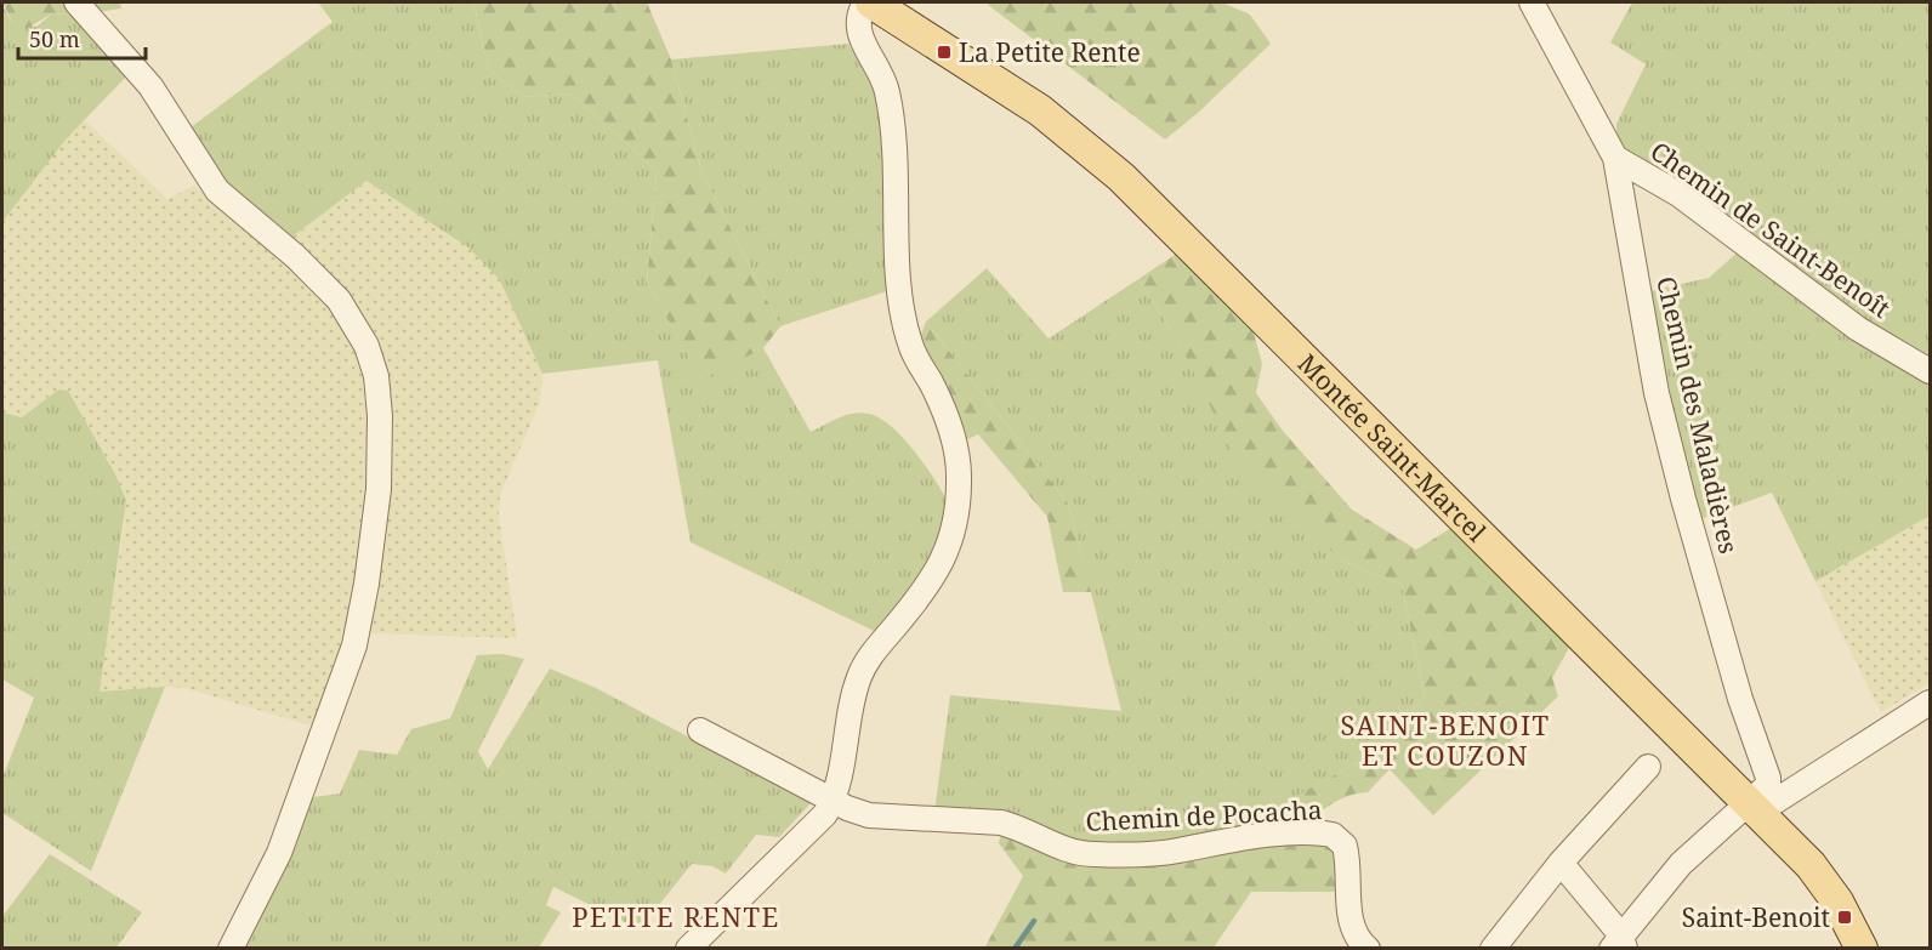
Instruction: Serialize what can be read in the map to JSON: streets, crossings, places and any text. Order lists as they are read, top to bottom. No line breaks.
{"streets":{"main road":["Montée Saint-Marcel"],"street":["Chemin de Saint-Benoît","Chemin des Maladières","Chemin de Pocacha"]},"crossings":[["Chemin de Saint-Benoît","Chemin des Maladières"],["Chemin des Maladières","Montée Saint-Marcel"]],"districts":["SAINT-BENOIT ET COUZON","PETITE RENTE"],"places":{"transit":["La Petite Rente","Saint-Benoit"]},"scale_bar":"50 m"}
